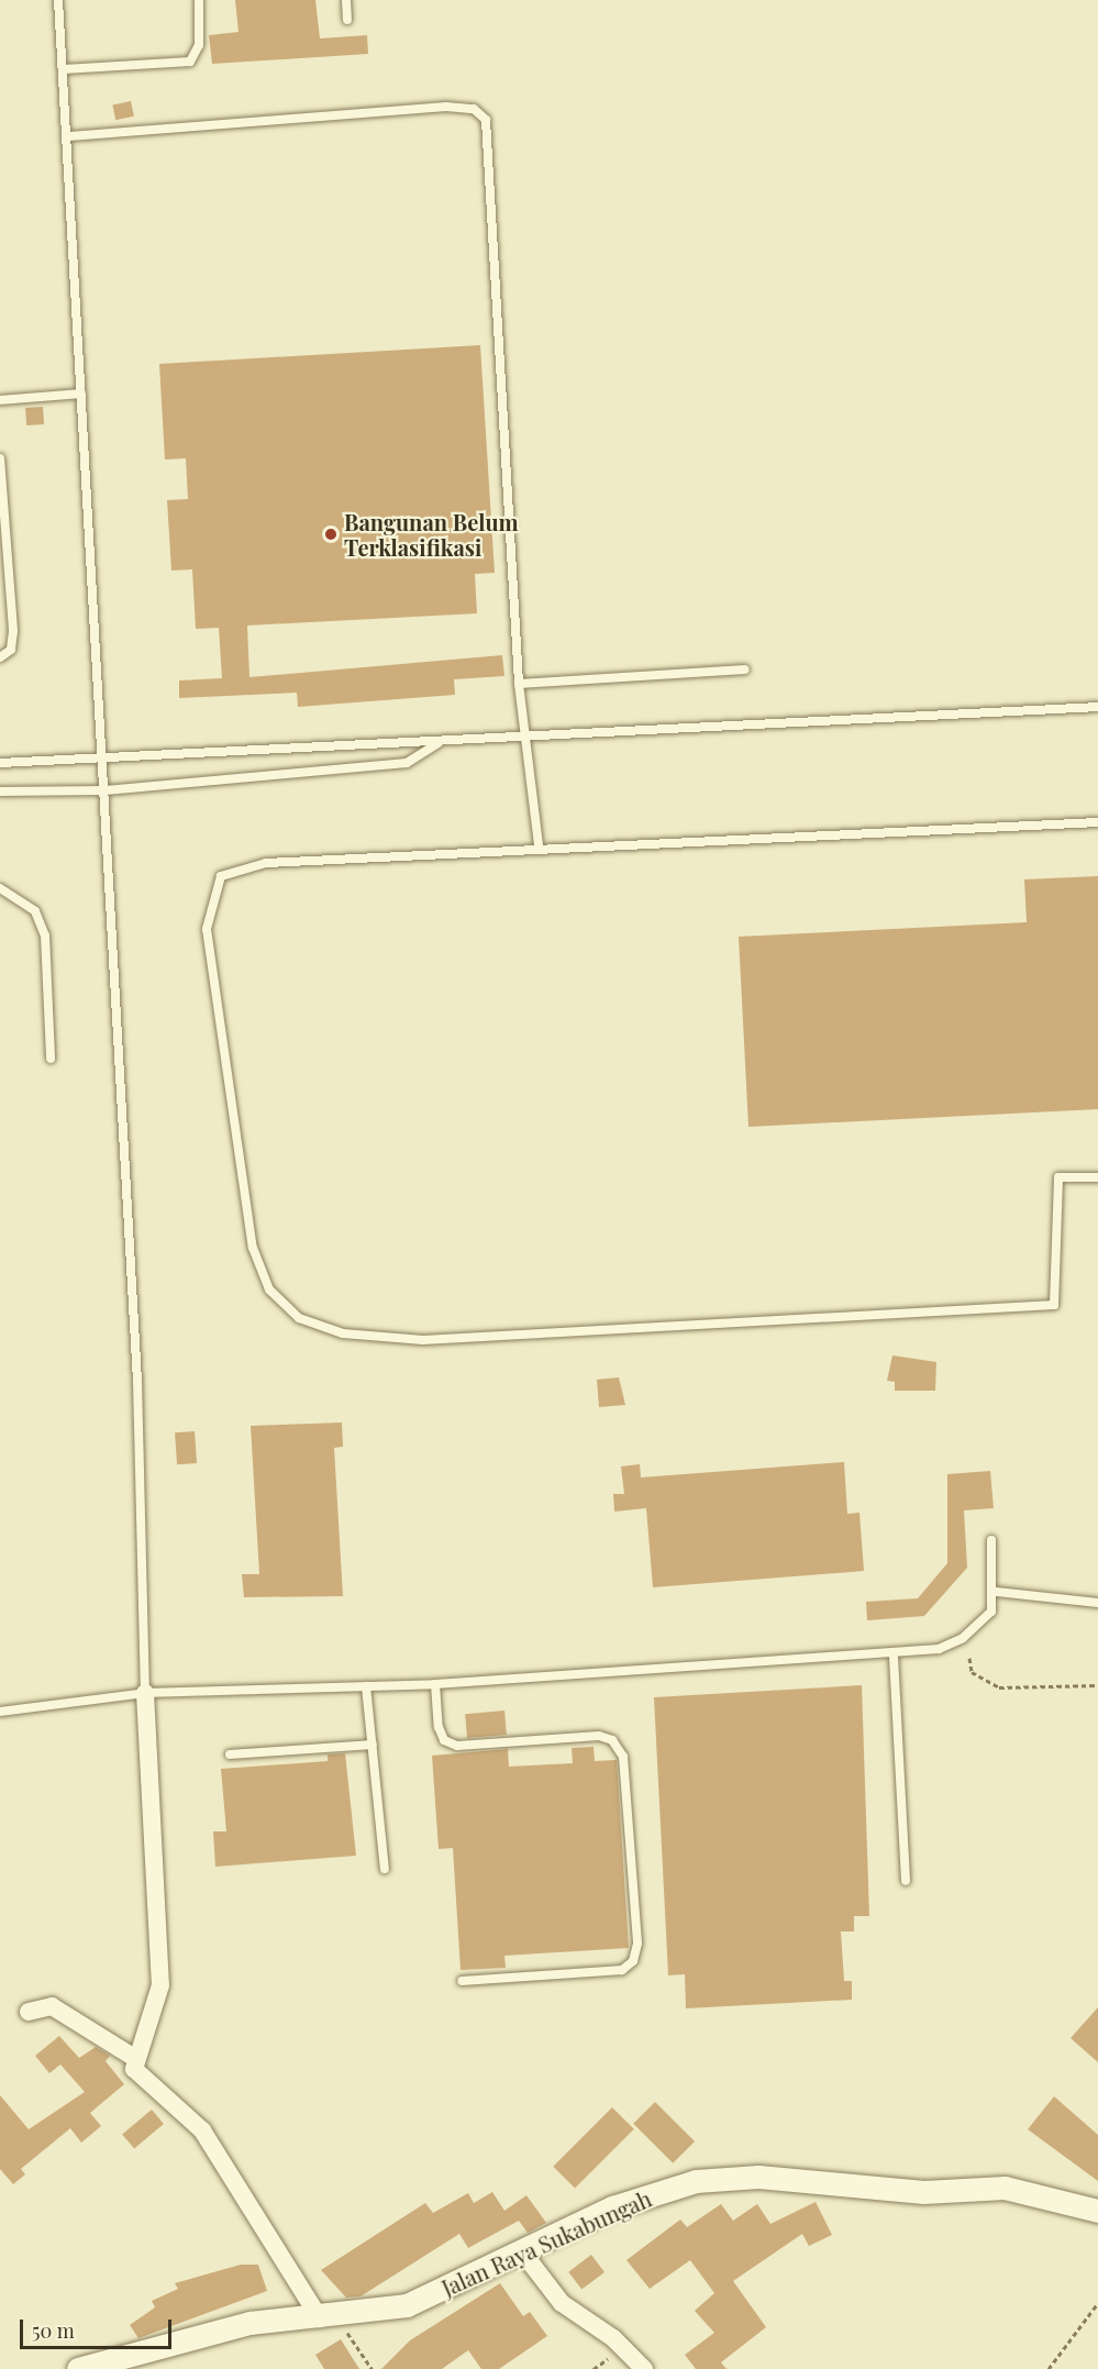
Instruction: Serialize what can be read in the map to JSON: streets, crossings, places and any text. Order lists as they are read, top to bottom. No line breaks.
{"streets":{"street":["Jalan Raya Sukabungah"]},"places":["Bangunan Belum Terklasifikasi"],"scale_bar":"50 m"}
